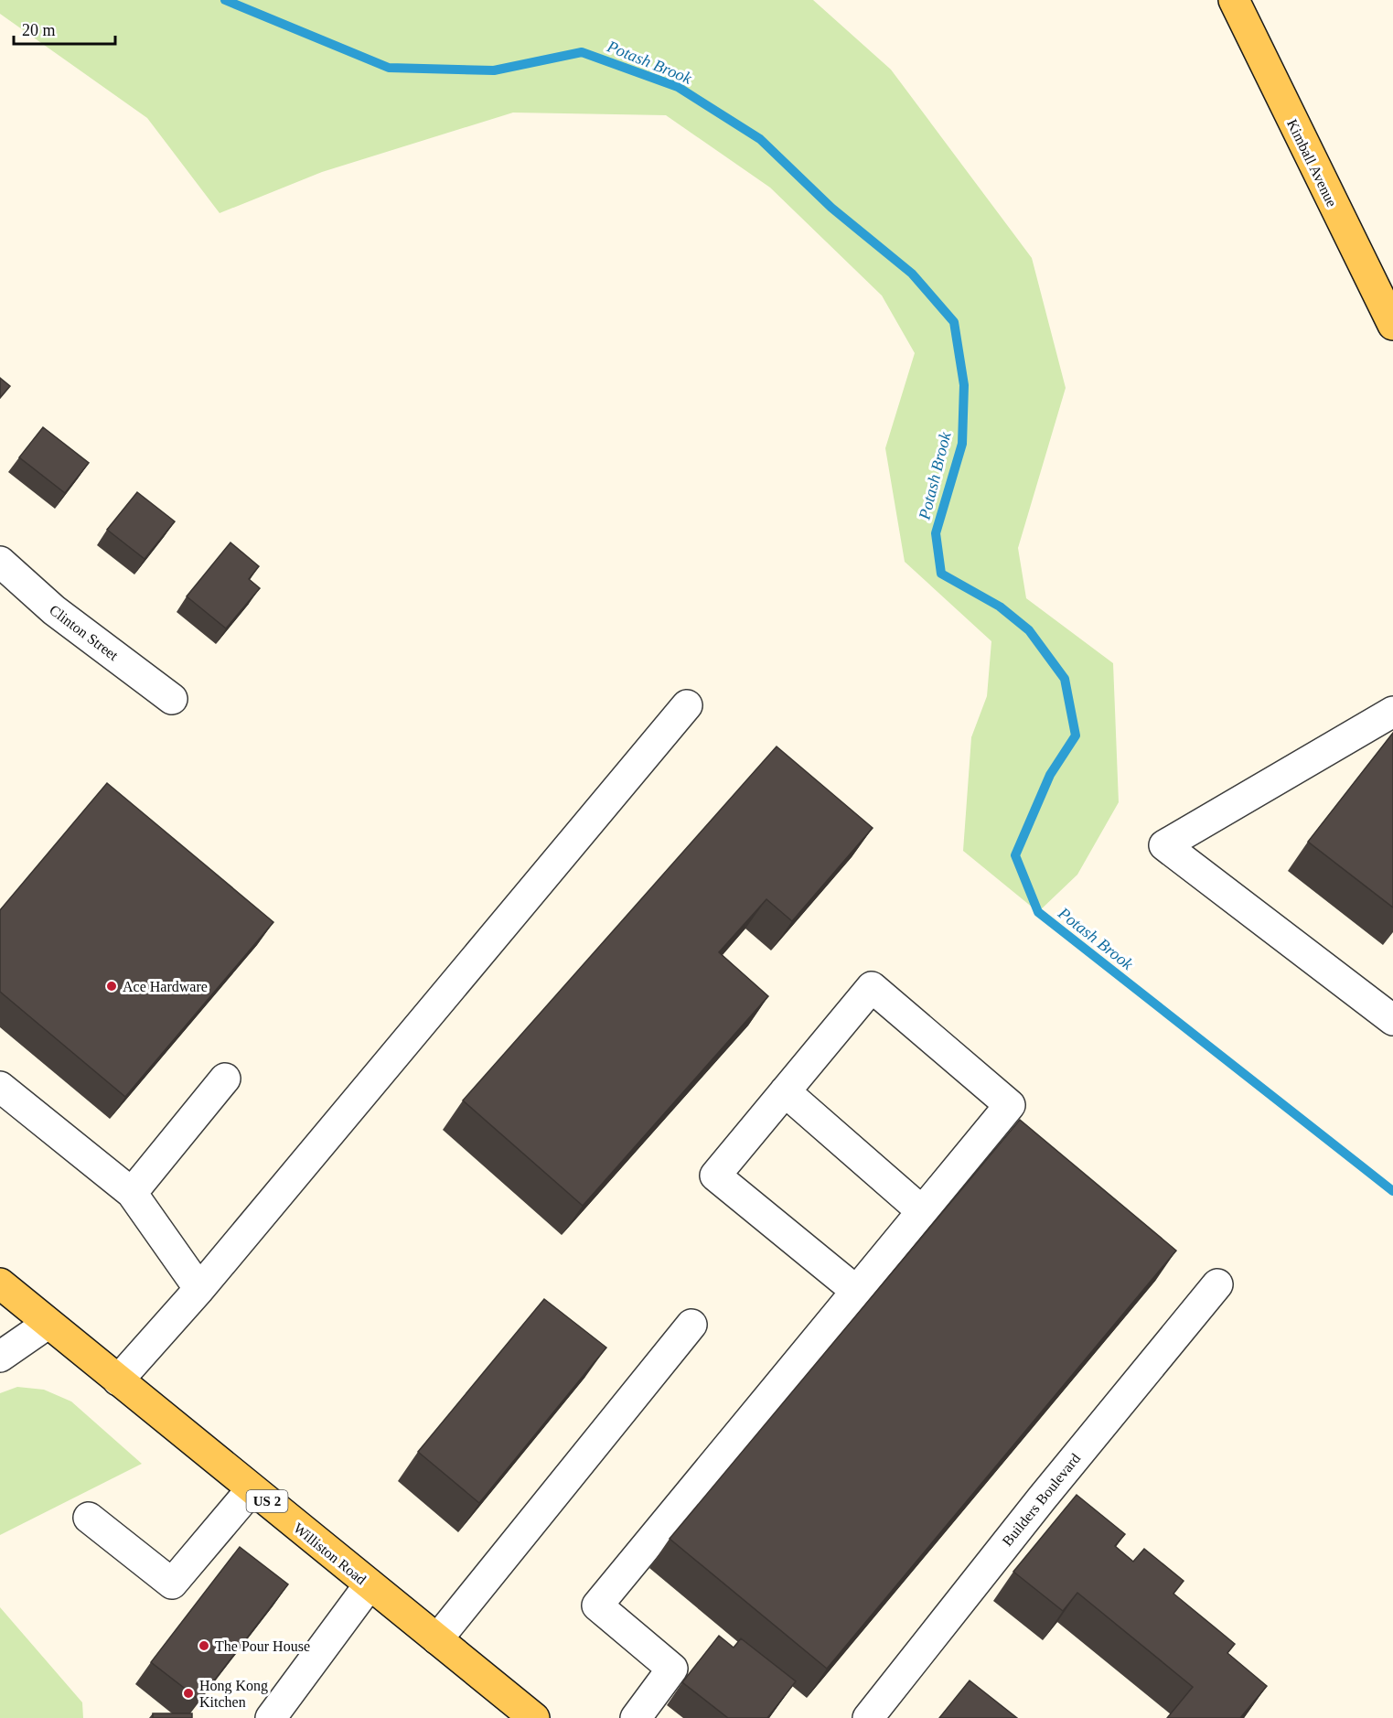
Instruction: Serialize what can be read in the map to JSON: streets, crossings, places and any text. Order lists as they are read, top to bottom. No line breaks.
{"streets":{"main road":["Kimball Avenue","US 2","Williston Road"],"street":["Clinton Street","Builders Boulevard"]},"water":["Potash Brook"],"places":["Ace Hardware","The Pour House","Hong Kong Kitchen"],"scale_bar":"20 m"}
